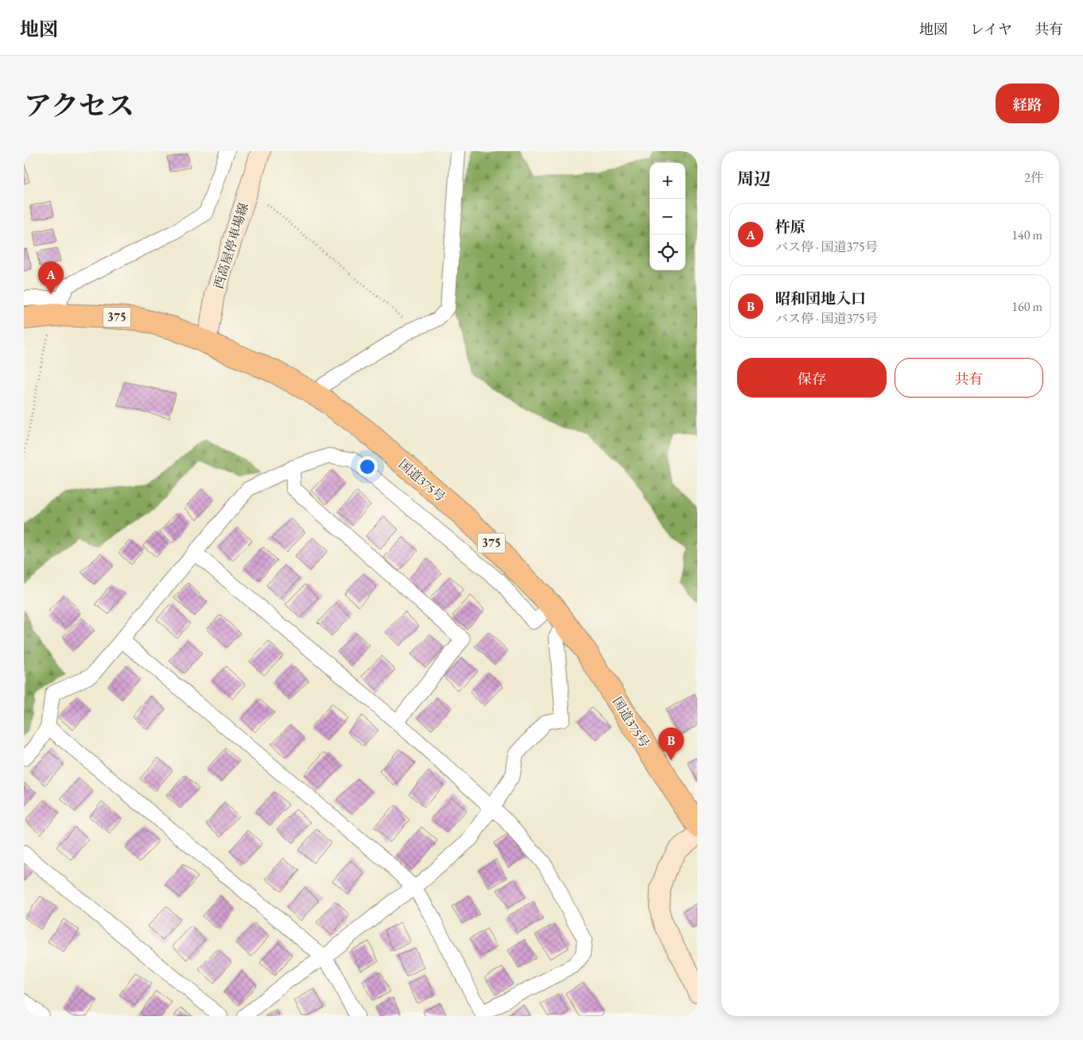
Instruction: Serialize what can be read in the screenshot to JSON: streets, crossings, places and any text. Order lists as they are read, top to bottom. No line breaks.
{"streets":{"highway":["375","国道375号"],"main road":["西高屋停車場線"]},"crossings":[["西高屋停車場線","国道375号"]],"page":{"header":"地図","nav":["地図","レイヤ","共有"],"title":"アクセス","buttons":["経路",["保存","共有"]],"heading":["周辺","2件"],"map_buttons":["+","−"],"list":[{"mark":"A","name":"杵原","note":"バス停 · 国道375号","value":"140 m"},{"mark":"B","name":"昭和団地入口","note":"バス停 · 国道375号","value":"160 m"}],"pins":["A","B"]}}
